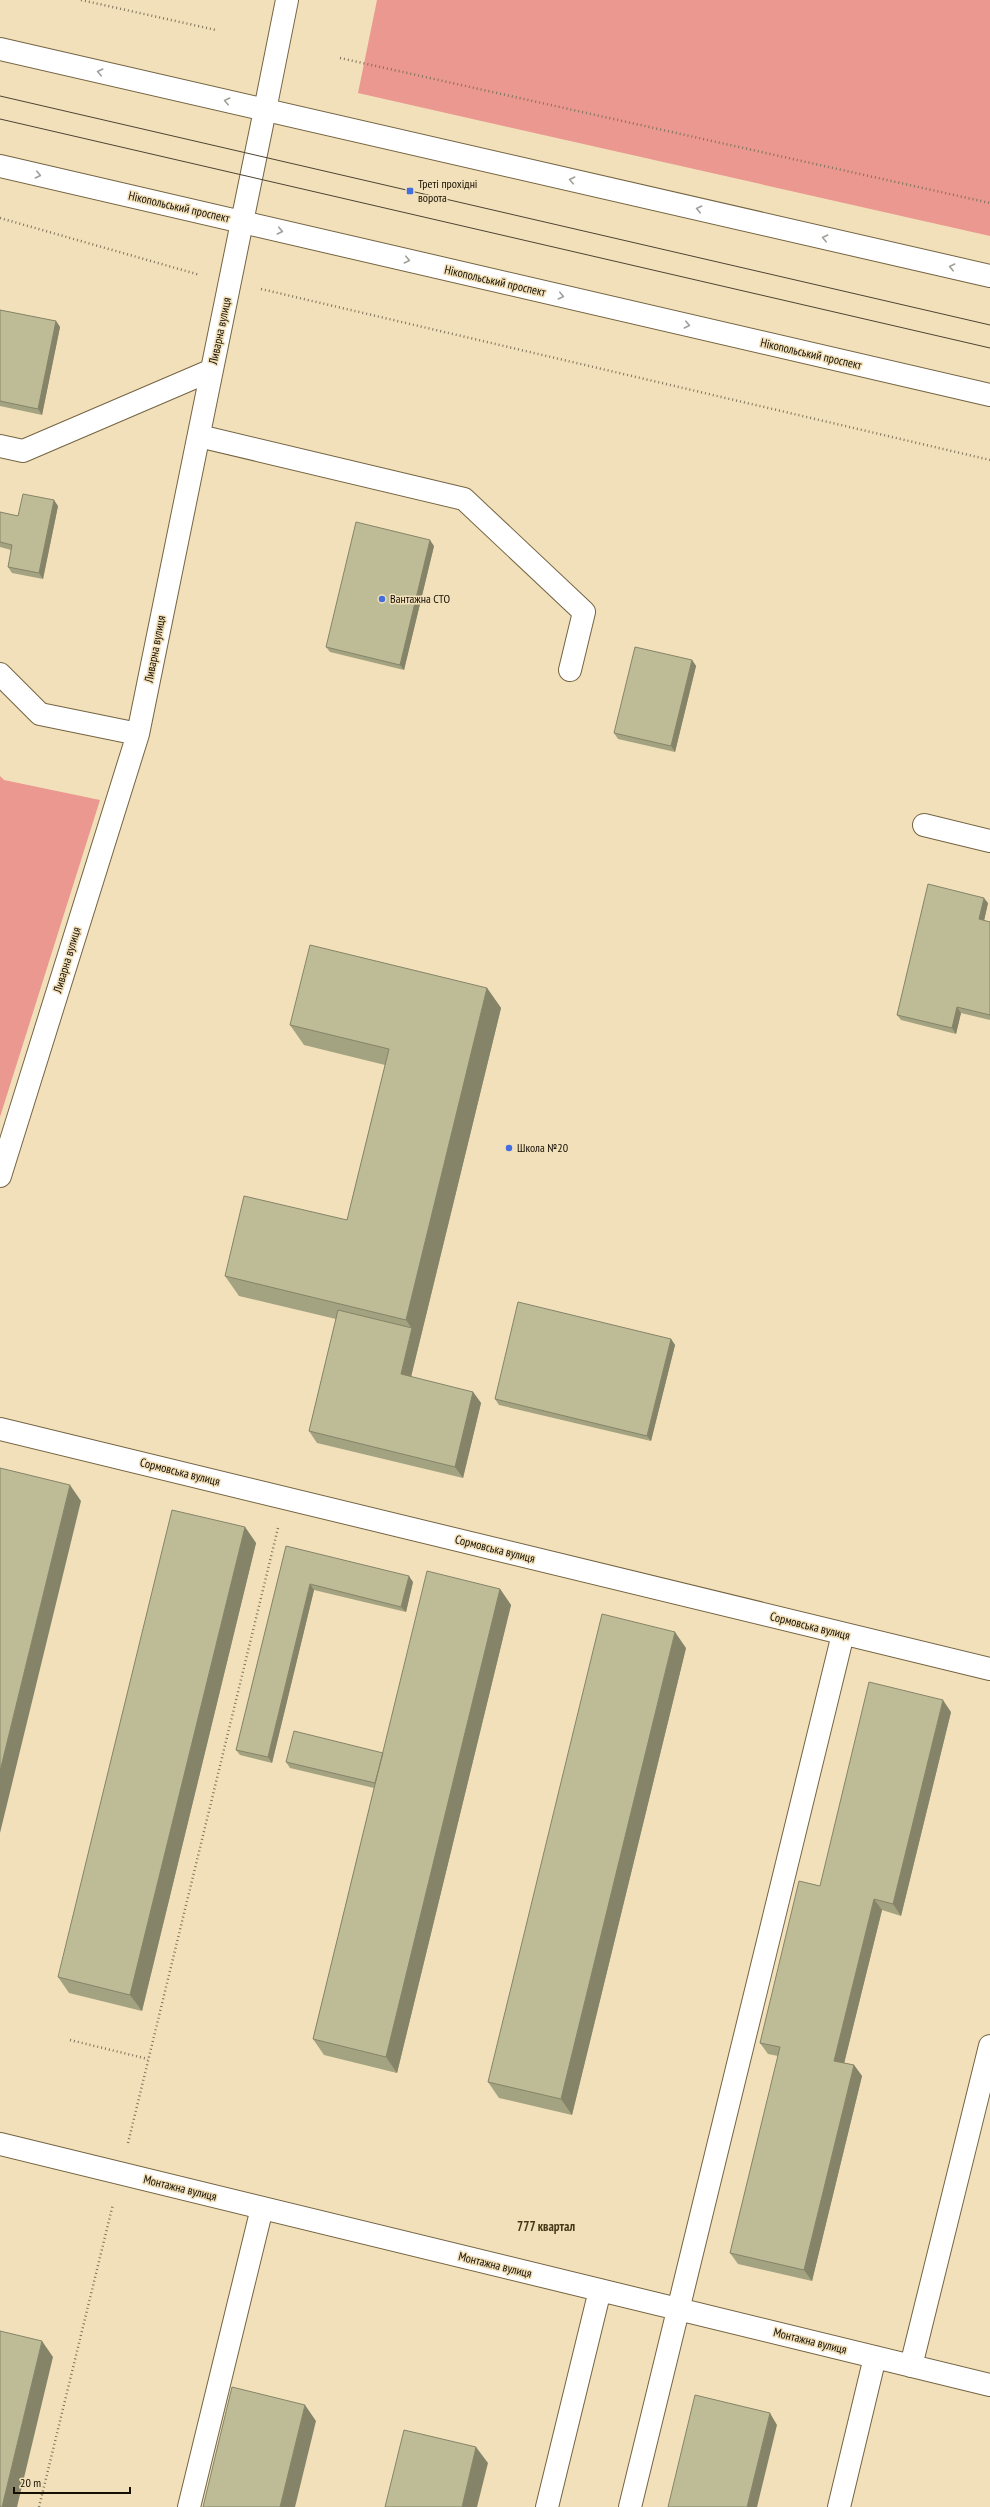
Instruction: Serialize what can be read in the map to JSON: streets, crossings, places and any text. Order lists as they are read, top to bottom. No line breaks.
{"streets":{"street":["Нікопольський проспект","Ливарна вулиця","Сормовська вулиця","Монтажна вулиця"]},"crossings":[["Нікопольський проспект","Ливарна вулиця"]],"districts":["777 квартал"],"places":{"transit":["Треті прохідні ворота"],"other":["Вантажна СТО","Школа №20"]},"scale_bar":"20 m"}
